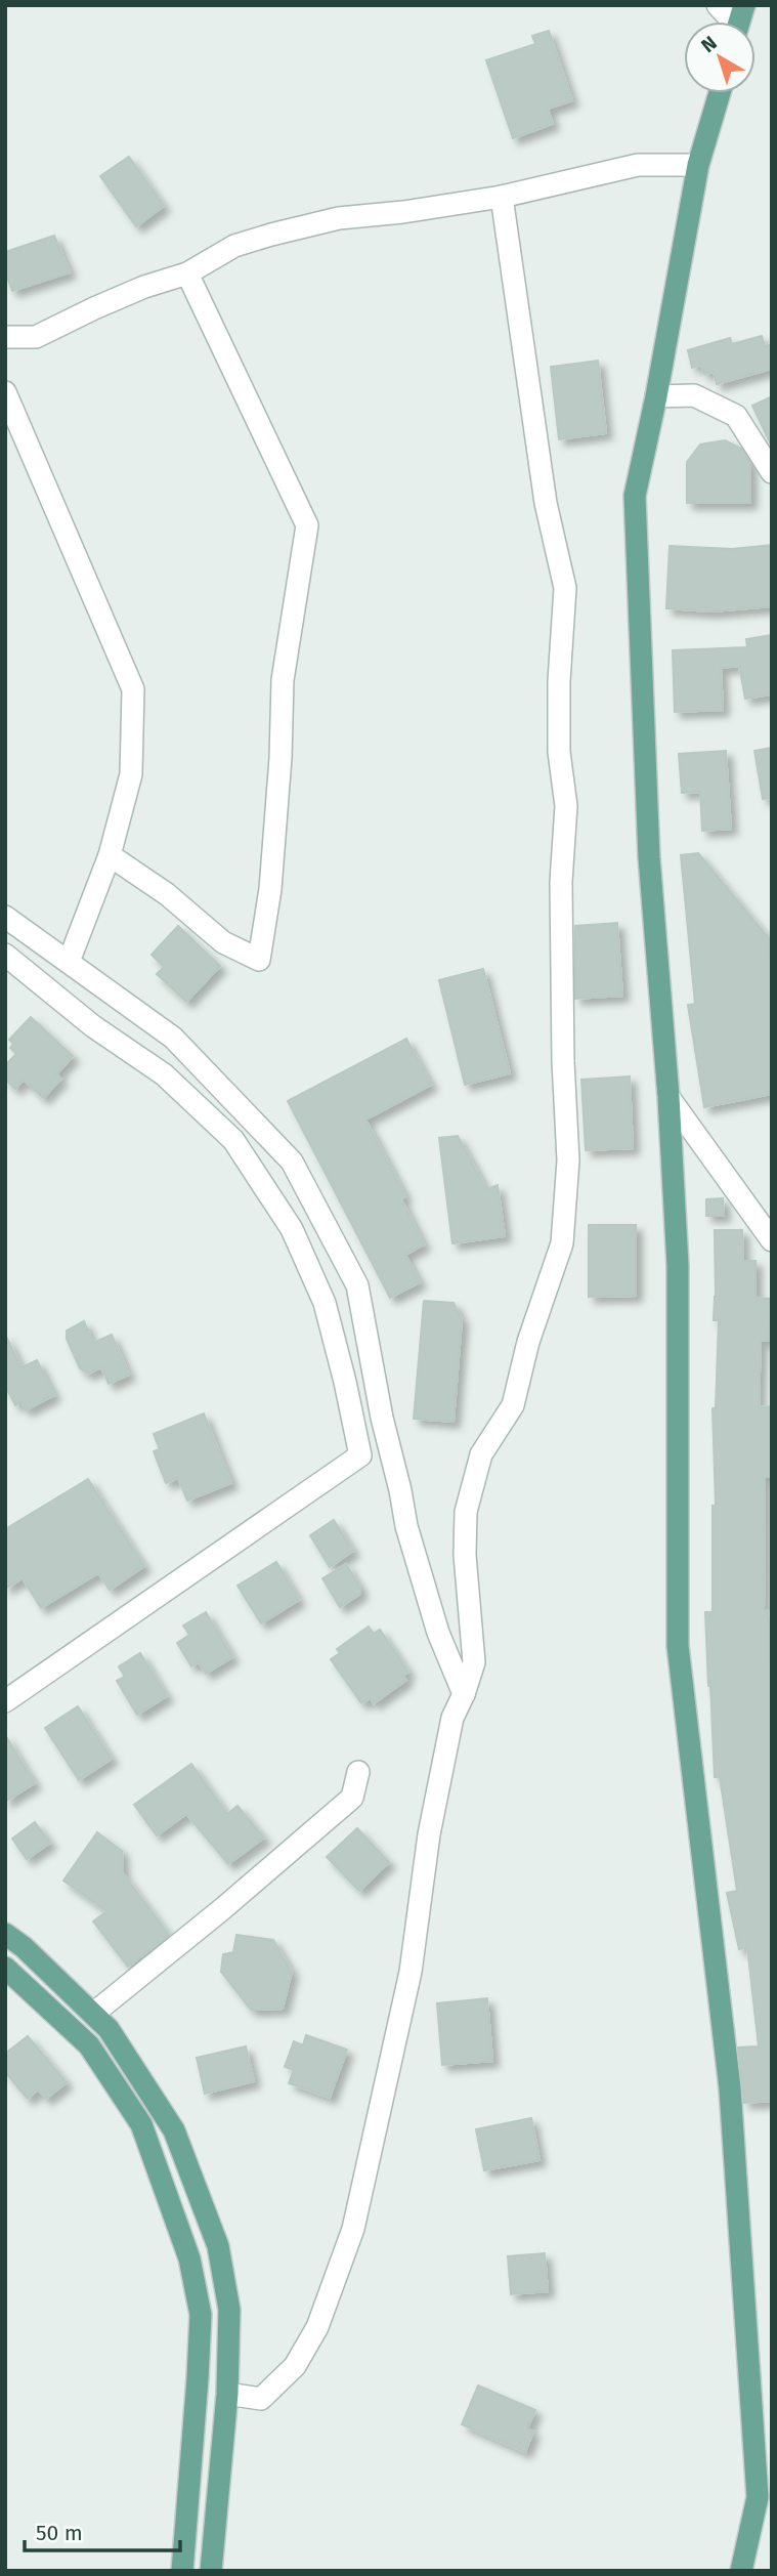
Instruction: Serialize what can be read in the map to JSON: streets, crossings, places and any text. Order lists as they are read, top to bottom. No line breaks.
{"scale_bar":"50 m","north":"top left"}
